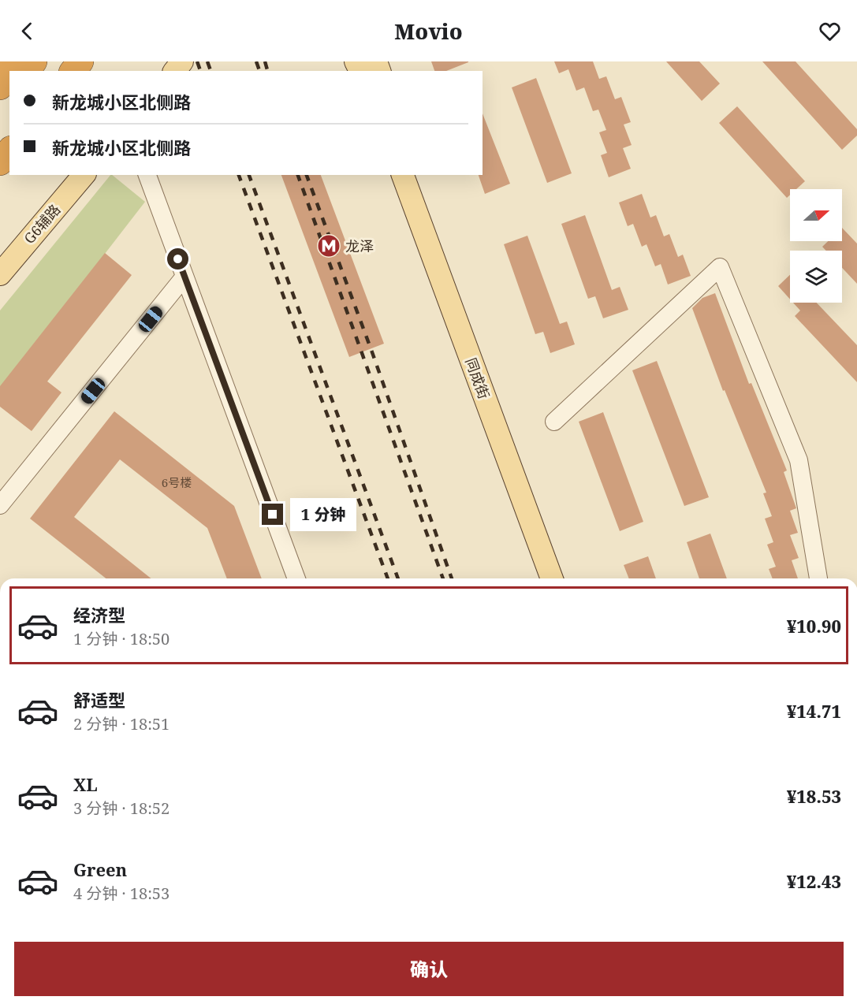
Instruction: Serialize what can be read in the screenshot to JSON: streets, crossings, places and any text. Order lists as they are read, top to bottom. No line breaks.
{"streets":{"main road":["G6辅路","同成街"]},"places":{"metro station":["龙泽"]},"house_numbers":["6号楼"],"north":"right","page":{"header":"Movio","banner":["新龙城小区北侧路","新龙城小区北侧路"],"bubble":"1 分钟","list":[{"name":"经济型","note":"1 分钟 · 18:50","value":"¥10.90"},{"name":"舒适型","note":"2 分钟 · 18:51","value":"¥14.71"},{"name":"XL","note":"3 分钟 · 18:52","value":"¥18.53"},{"name":"Green","note":"4 分钟 · 18:53","value":"¥12.43"}],"buttons":"确认"}}
